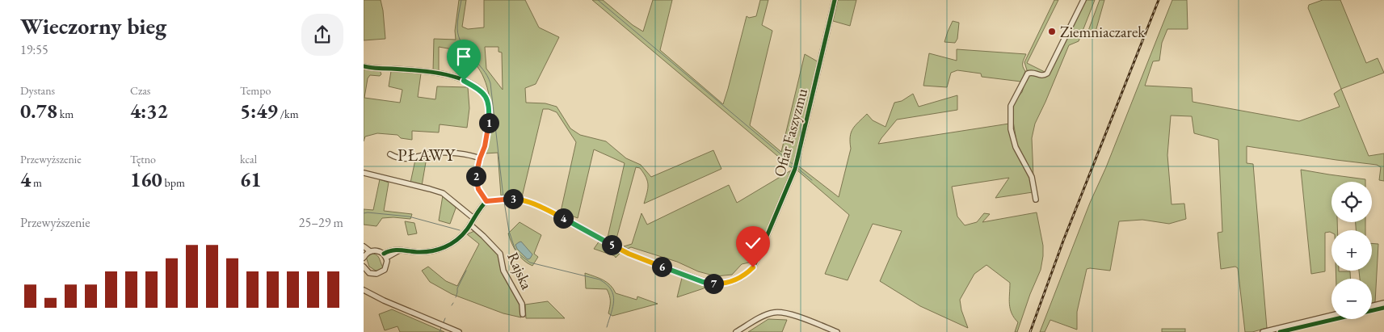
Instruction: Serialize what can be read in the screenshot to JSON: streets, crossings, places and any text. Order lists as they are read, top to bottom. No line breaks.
{"streets":{"street":["Ofiar Faszyzmu","Rajska"]},"districts":["PŁAWY"],"places":["Ziemniaczarek"],"page":{"heading":["Wieczorny bieg","19:55"],"stats":[["Dystans","0.78 km"],["Czas","4:32"],["Tempo","5:49 /km"],["Przewyższenie","4 m"],["Tętno","160 bpm"],["kcal","61"]],"pins":["1","2","3","4","5","6","7"],"map_buttons":["+","−"],"chart":["Przewyższenie","25–29 m"]}}
